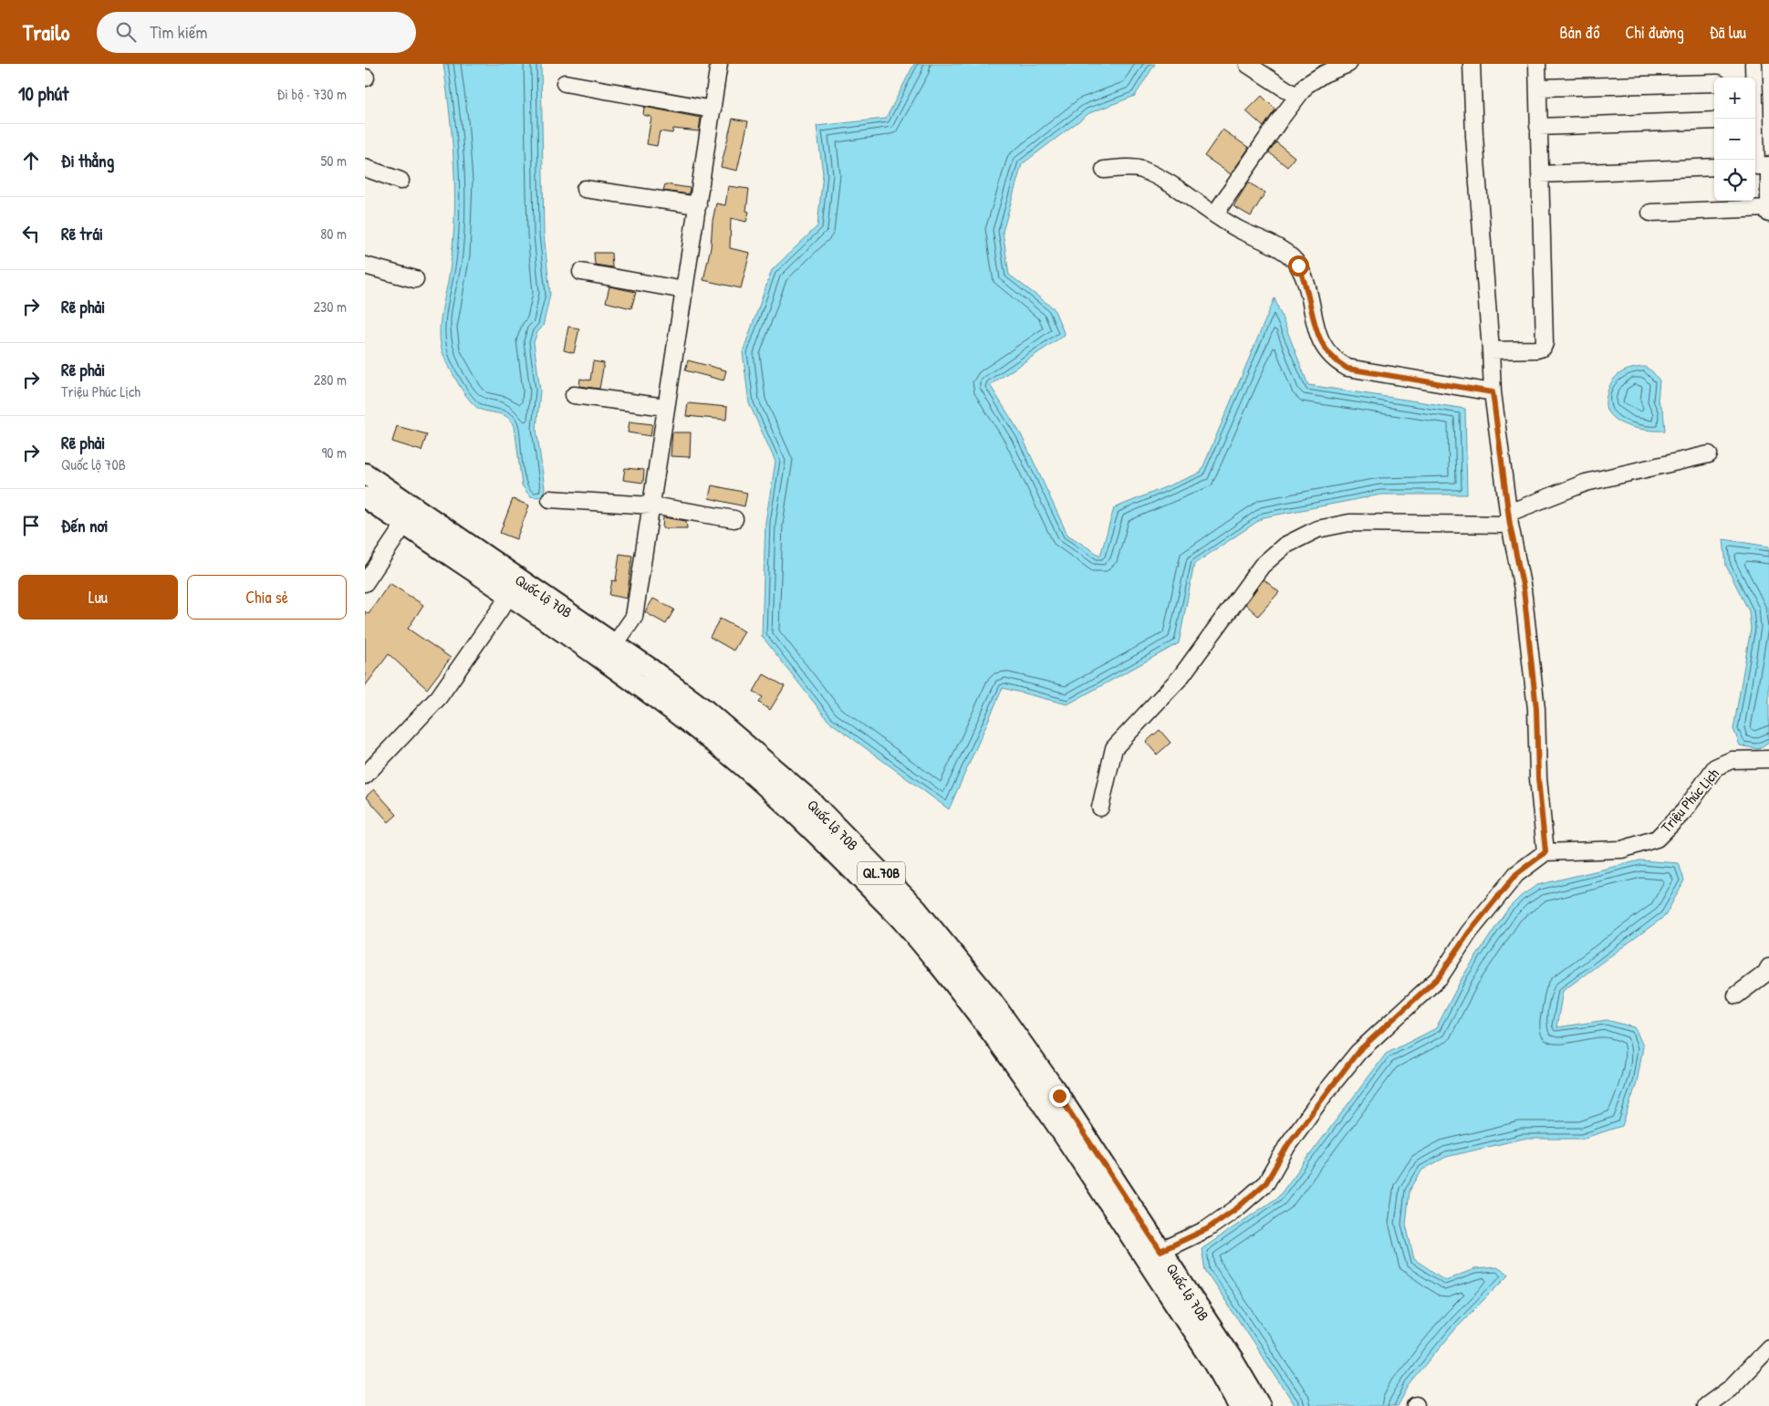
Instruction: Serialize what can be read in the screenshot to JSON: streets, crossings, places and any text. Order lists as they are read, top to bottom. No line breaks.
{"streets":{"main road":["Quốc lộ 70B","QL.70B"],"street":["Triệu Phúc Lịch"]},"page":{"header":"Trailo","search":"Tìm kiếm","nav":["Bản đồ","Chỉ đường","Đã lưu"],"heading":["10 phút","Đi bộ · 730 m"],"map_buttons":["+","−"],"list":[["Đi thẳng","50 m"],["Rẽ trái","80 m"],["Rẽ phải","230 m"],["Rẽ phải","Triệu Phúc Lịch","280 m"],["Rẽ phải","Quốc lộ 70B","90 m"],"Đến nơi"],"buttons":["Lưu","Chia sẻ"]}}
